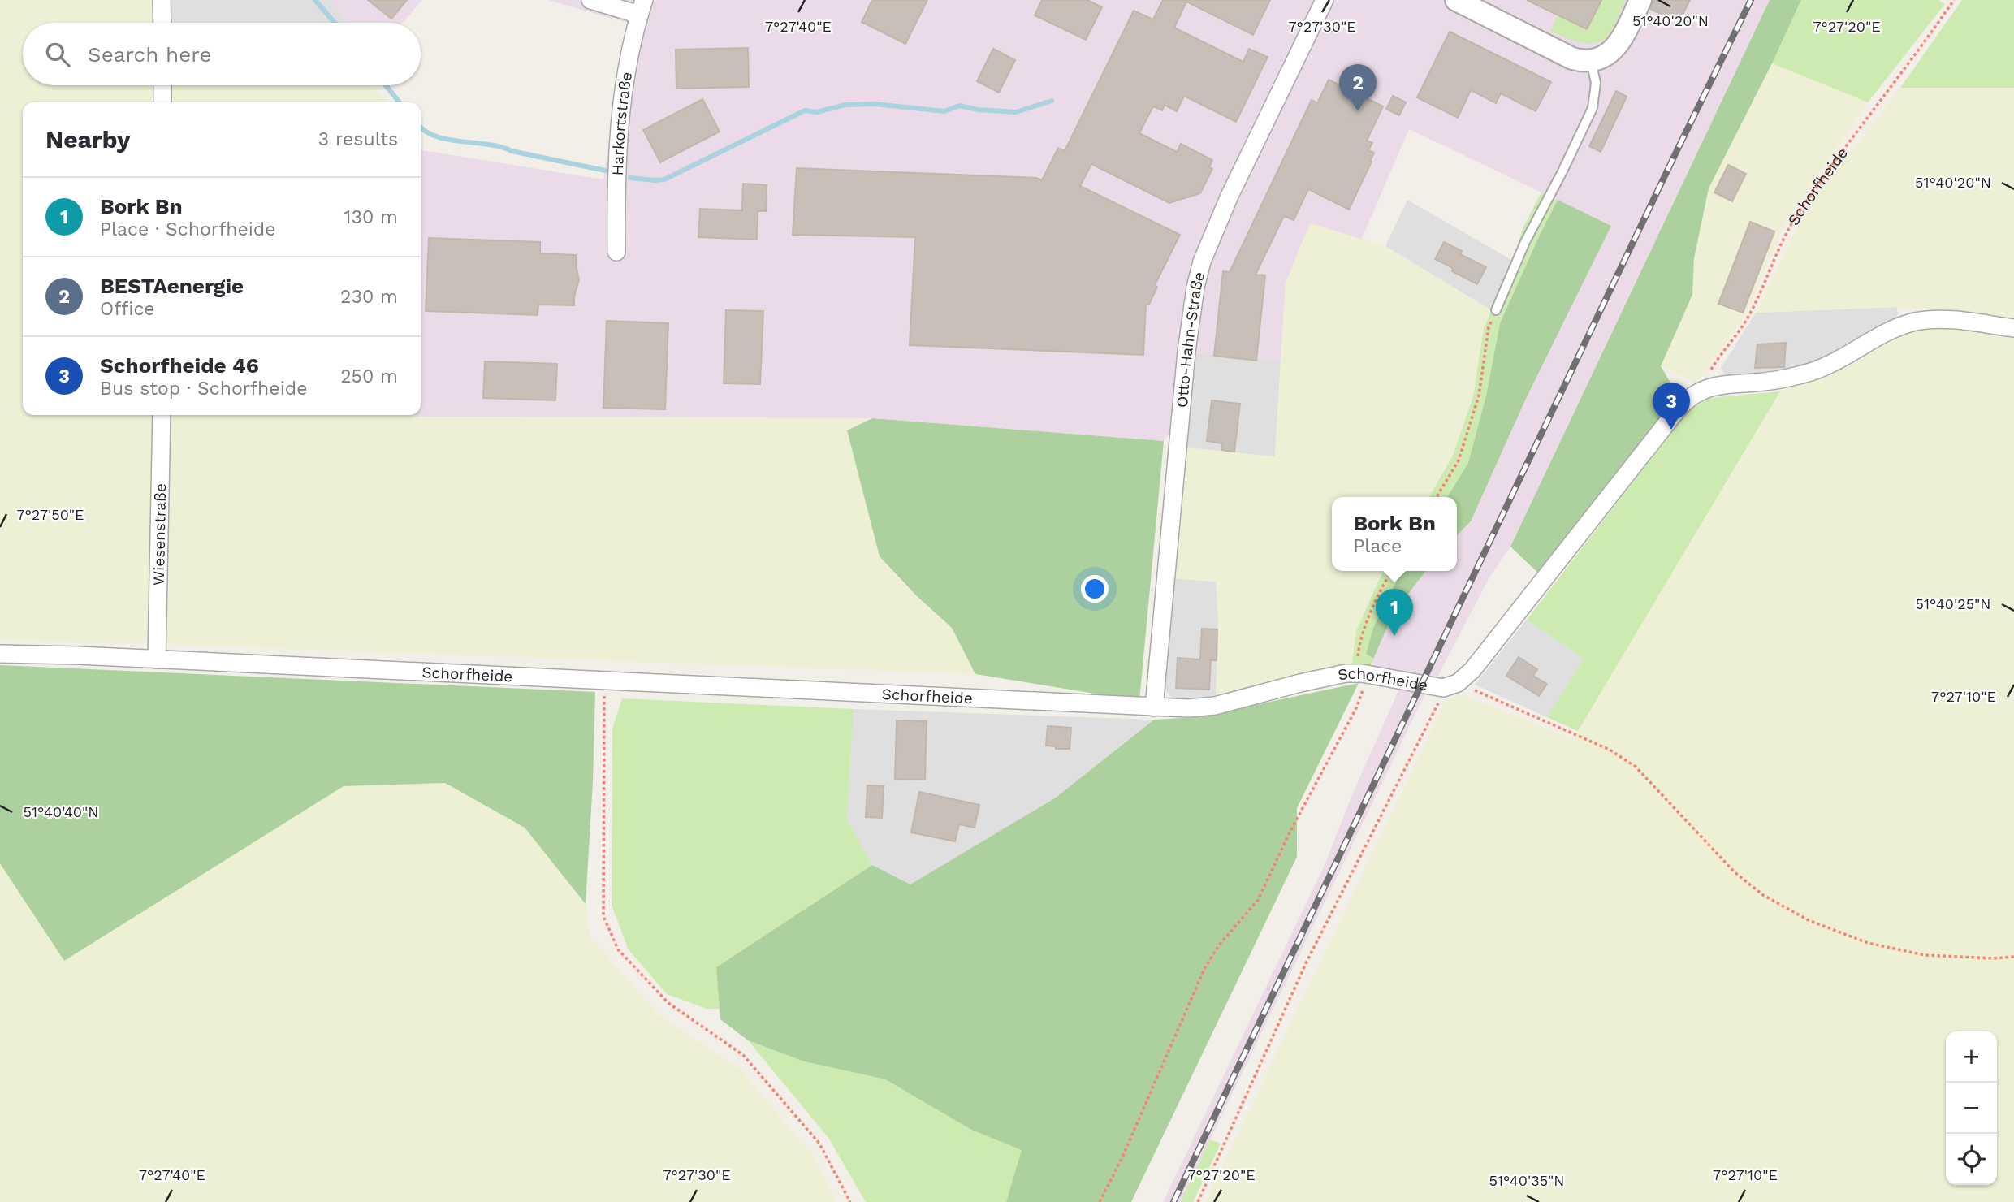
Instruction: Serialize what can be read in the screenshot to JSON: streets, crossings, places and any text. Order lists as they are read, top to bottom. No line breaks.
{"streets":{"street":["Harkortstraße","Schorfheide","Otto-Hahn-Straße","Wiesenstraße"]},"crossings":[["Schorfheide","Otto-Hahn-Straße"],["Schorfheide","Wiesenstraße"]],"page":{"search":"Search here","pins":["2","3","1"],"heading":["Nearby","3 results"],"list":[{"mark":"1","name":"Bork Bn","note":"Place · Schorfheide","value":"130 m"},{"mark":"2","name":"BESTAenergie","note":"Office","value":"230 m"},{"mark":"3","name":"Schorfheide 46","note":"Bus stop · Schorfheide","value":"250 m"}],"popup":["Bork Bn","Place"],"map_buttons":["+","−"]},"coordinates":["51°40'20\"N","7°27'40\"E","7°27'30\"E","7°27'20\"E","7°27'50\"E","51°40'25\"N","7°27'10\"E","51°40'40\"N","51°40'35\"N"]}
